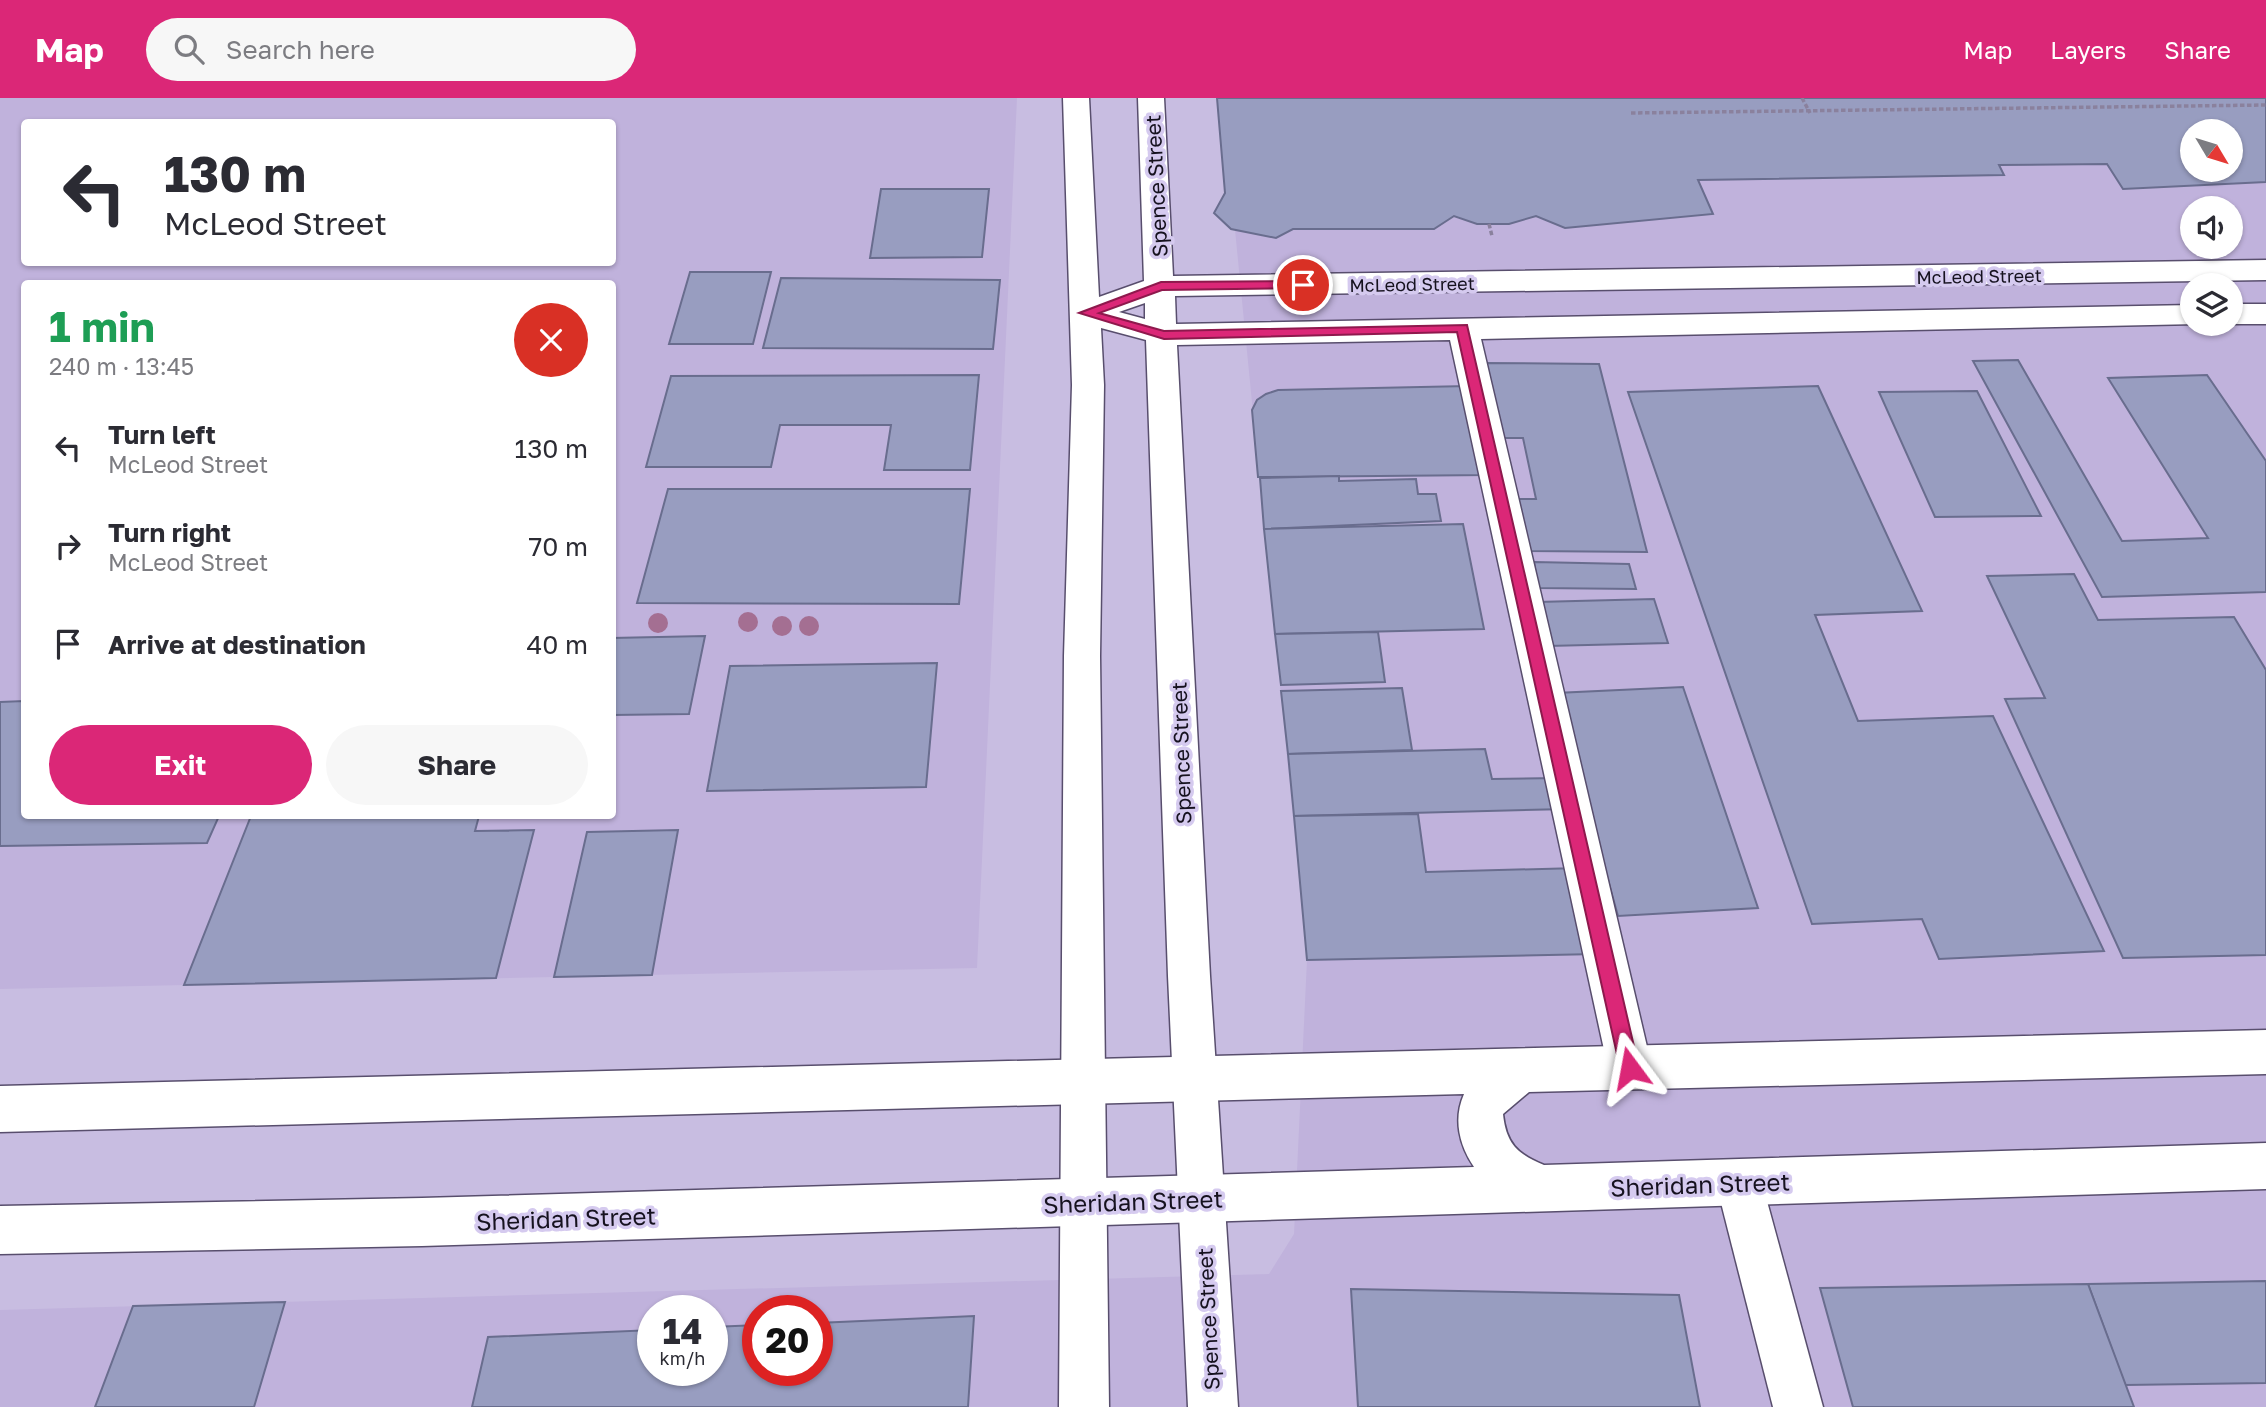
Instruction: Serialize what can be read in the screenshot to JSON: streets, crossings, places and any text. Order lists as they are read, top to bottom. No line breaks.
{"streets":{"main road":["Spence Street","McLeod Street","Sheridan Street"]},"crossings":[["Spence Street","McLeod Street"],["Spence Street","Sheridan Street"]],"north":"bottom right","page":{"header":"Map","search":"Search here","nav":["Map","Layers","Share"],"turn":["130 m","McLeod Street"],"heading":["1 min","240 m · 13:45"],"list":[{"name":"Turn left","note":"McLeod Street","value":"130 m"},{"name":"Turn right","note":"McLeod Street","value":"70 m"},{"name":"Arrive at destination","value":"40 m"}],"buttons":["Exit","Share"],"speed":"14 km/h","limit":"20"}}
